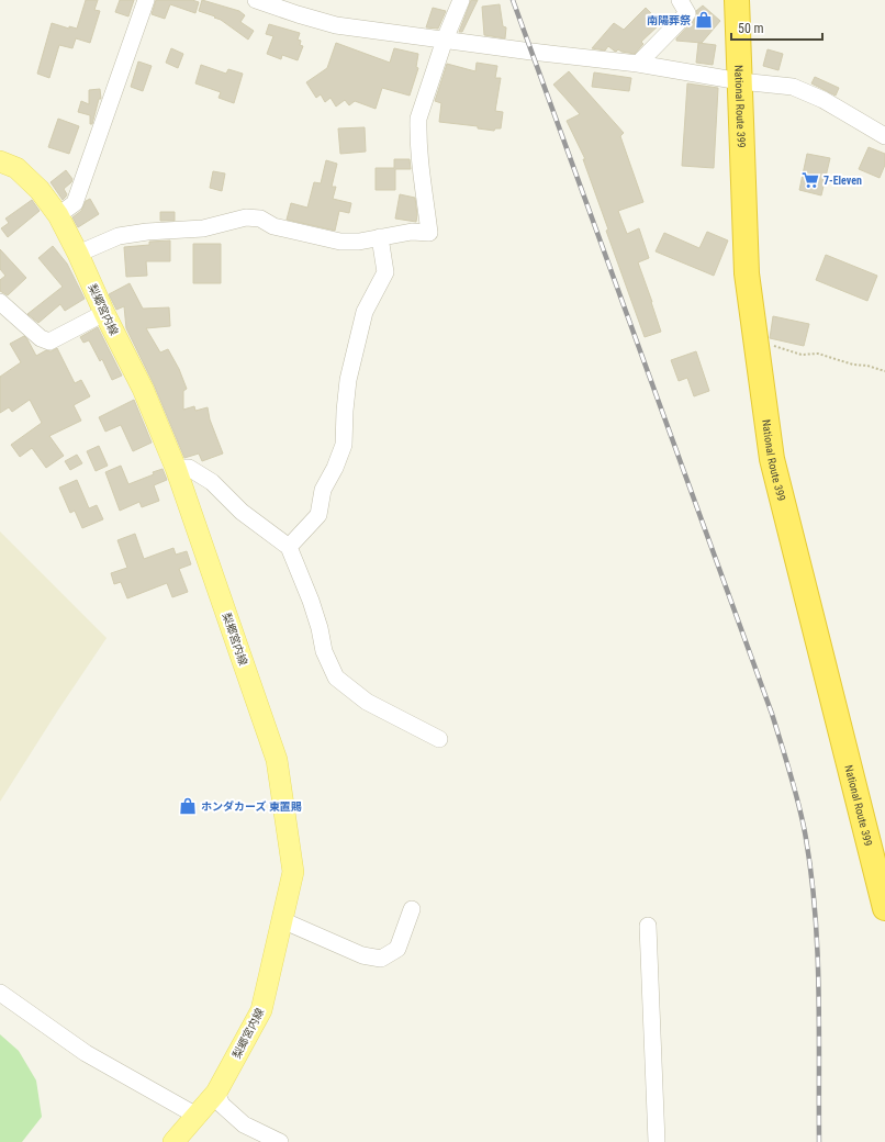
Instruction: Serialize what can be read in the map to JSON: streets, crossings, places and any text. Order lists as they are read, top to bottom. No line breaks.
{"streets":{"highway":["National Route 399"],"main road":["梨郷宮内線"]},"places":{"shop":["南陽葬祭","ホンダカーズ 東置賜"],"supermarket":["7-Eleven"]},"scale_bar":"50 m"}
